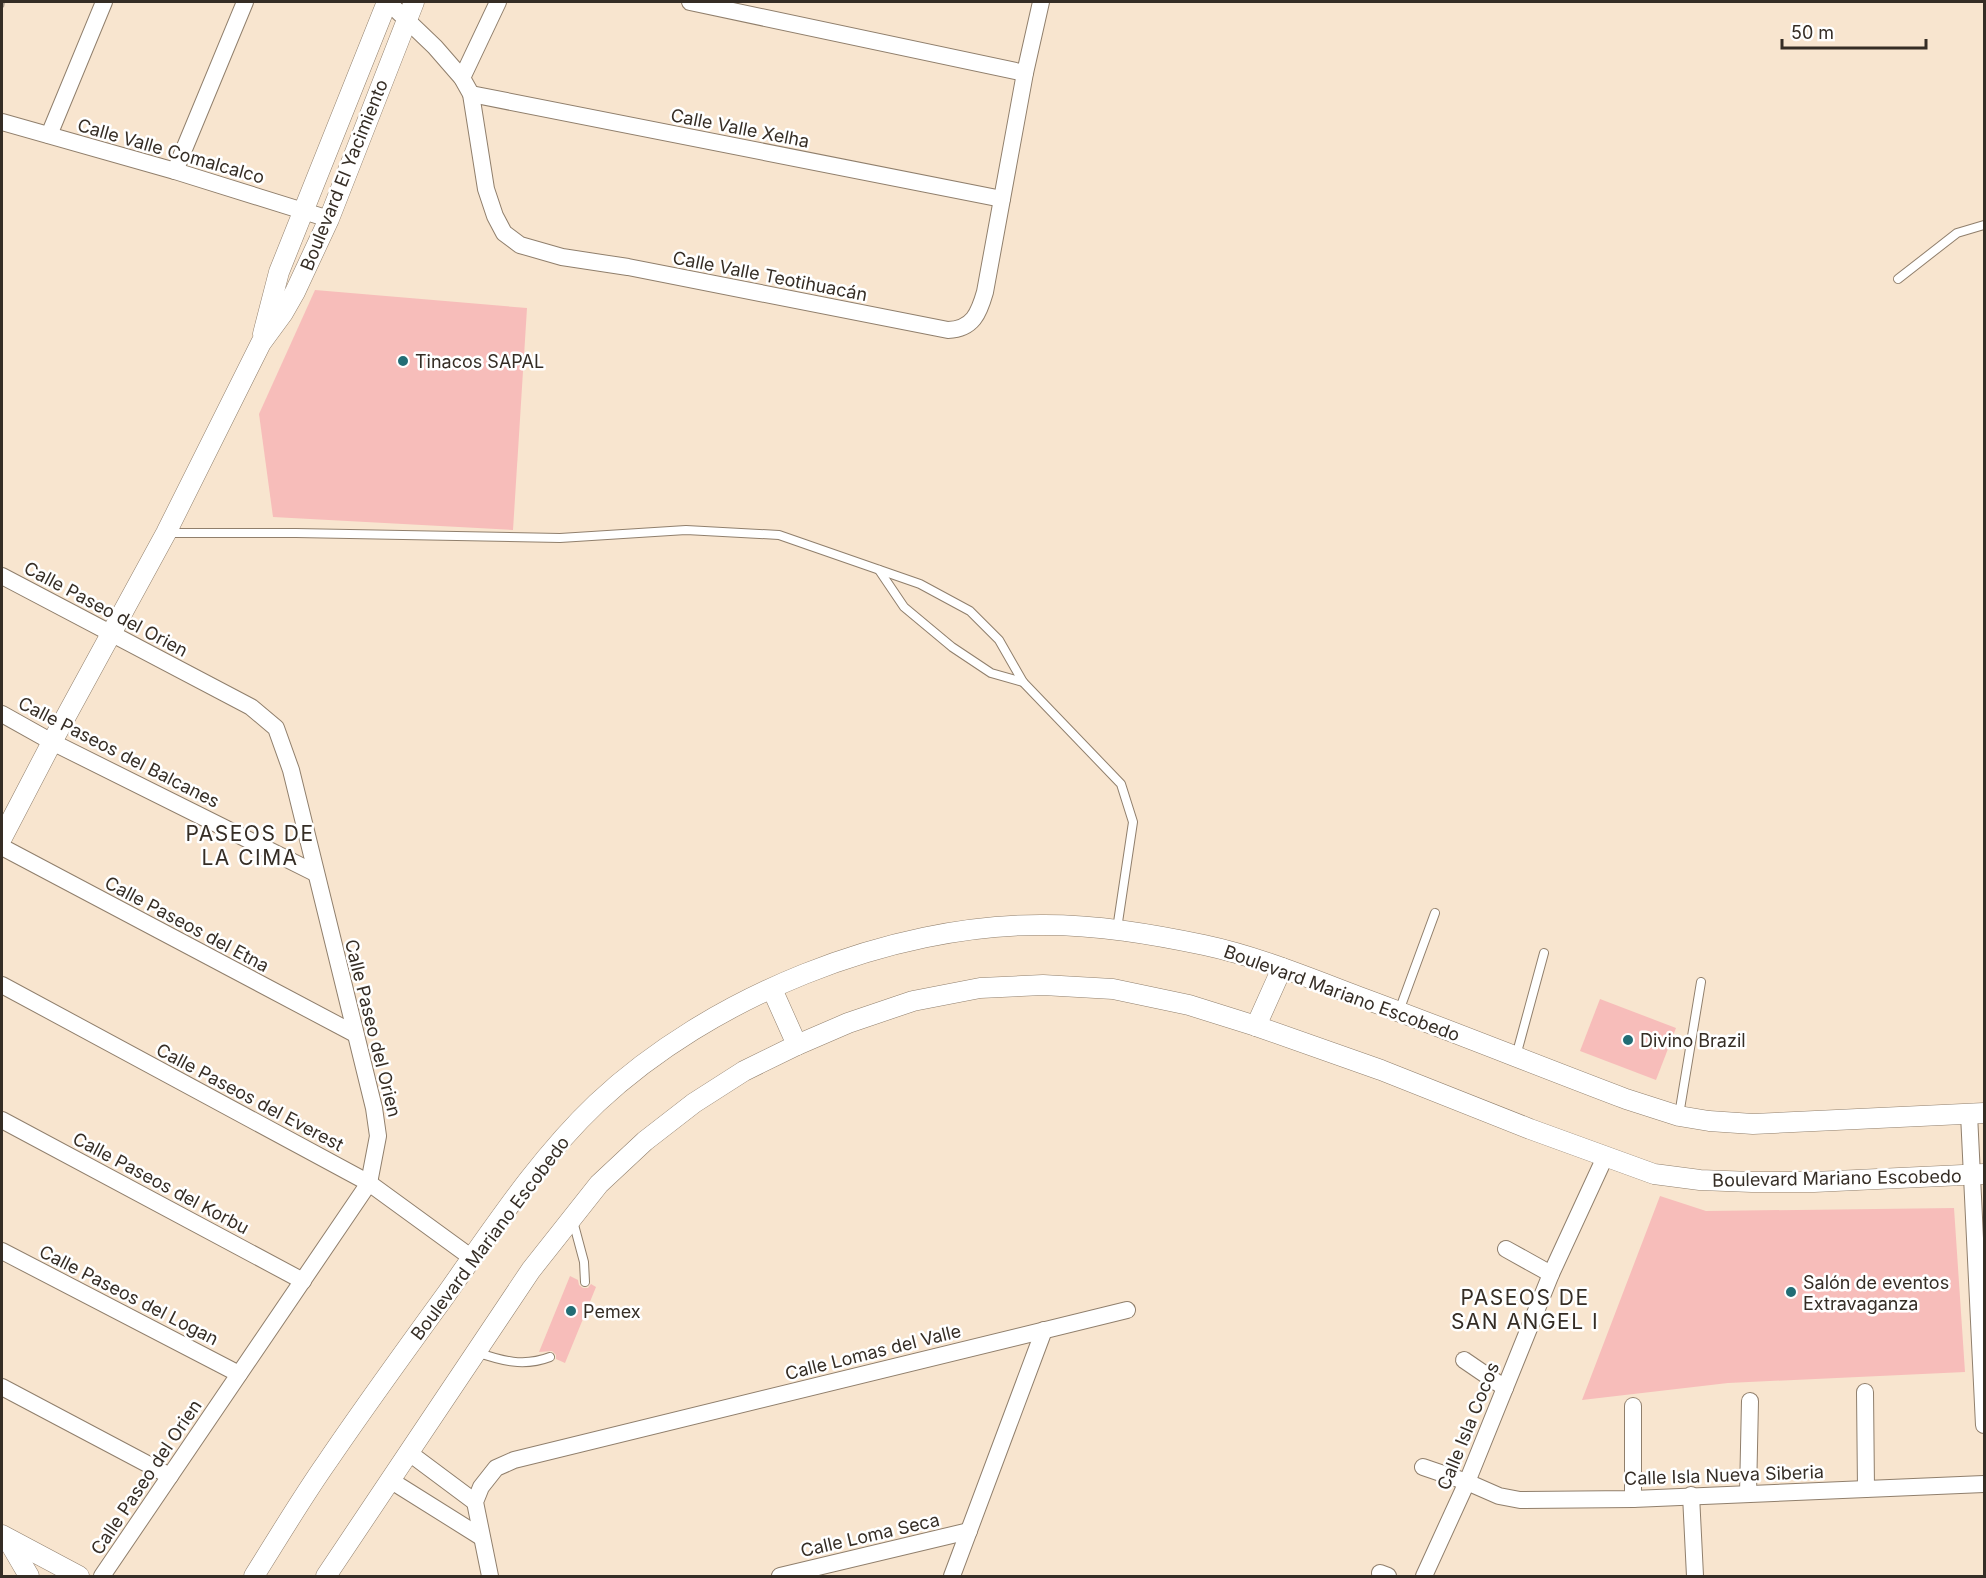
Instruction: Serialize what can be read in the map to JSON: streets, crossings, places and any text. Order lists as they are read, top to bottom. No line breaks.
{"streets":{"street":["Calle Valle Xelha","Calle Valle Comalcalco","Boulevard El Yacimiento","Calle Valle Teotihuacán","Calle Paseo del Orien","Calle Paseos del Balcanes","Calle Paseos del Etna","Boulevard Mariano Escobedo","Calle Paseos del Everest","Calle Paseos del Korbu","Calle Paseos del Logan","Calle Lomas del Valle","Calle Isla Cocos","Calle Isla Nueva Siberia","Calle Loma Seca"]},"crossings":[["Calle Valle Xelha","Calle Valle Teotihuacán"],["Calle Valle Comalcalco","Boulevard El Yacimiento"],["Boulevard El Yacimiento","Calle Valle Teotihuacán"],["Boulevard El Yacimiento","Calle Paseo del Orien"],["Boulevard El Yacimiento","Calle Paseos del Balcanes"],["Calle Paseo del Orien","Calle Paseos del Balcanes"],["Calle Paseo del Orien","Calle Paseos del Etna"],["Calle Paseo del Orien","Calle Paseos del Everest"],["Calle Paseo del Orien","Calle Paseos del Korbu"],["Calle Paseo del Orien","Calle Paseos del Logan"],["Boulevard Mariano Escobedo","Calle Paseos del Everest"],["Boulevard Mariano Escobedo","Calle Isla Cocos"],["Calle Isla Cocos","Calle Isla Nueva Siberia"]],"districts":["PASEOS DE LA CIMA","PASEOS DE SAN ANGEL I"],"places":["Tinacos SAPAL","Divino Brazil","Salón de eventos Extravaganza","Pemex"],"scale_bar":"50 m"}
